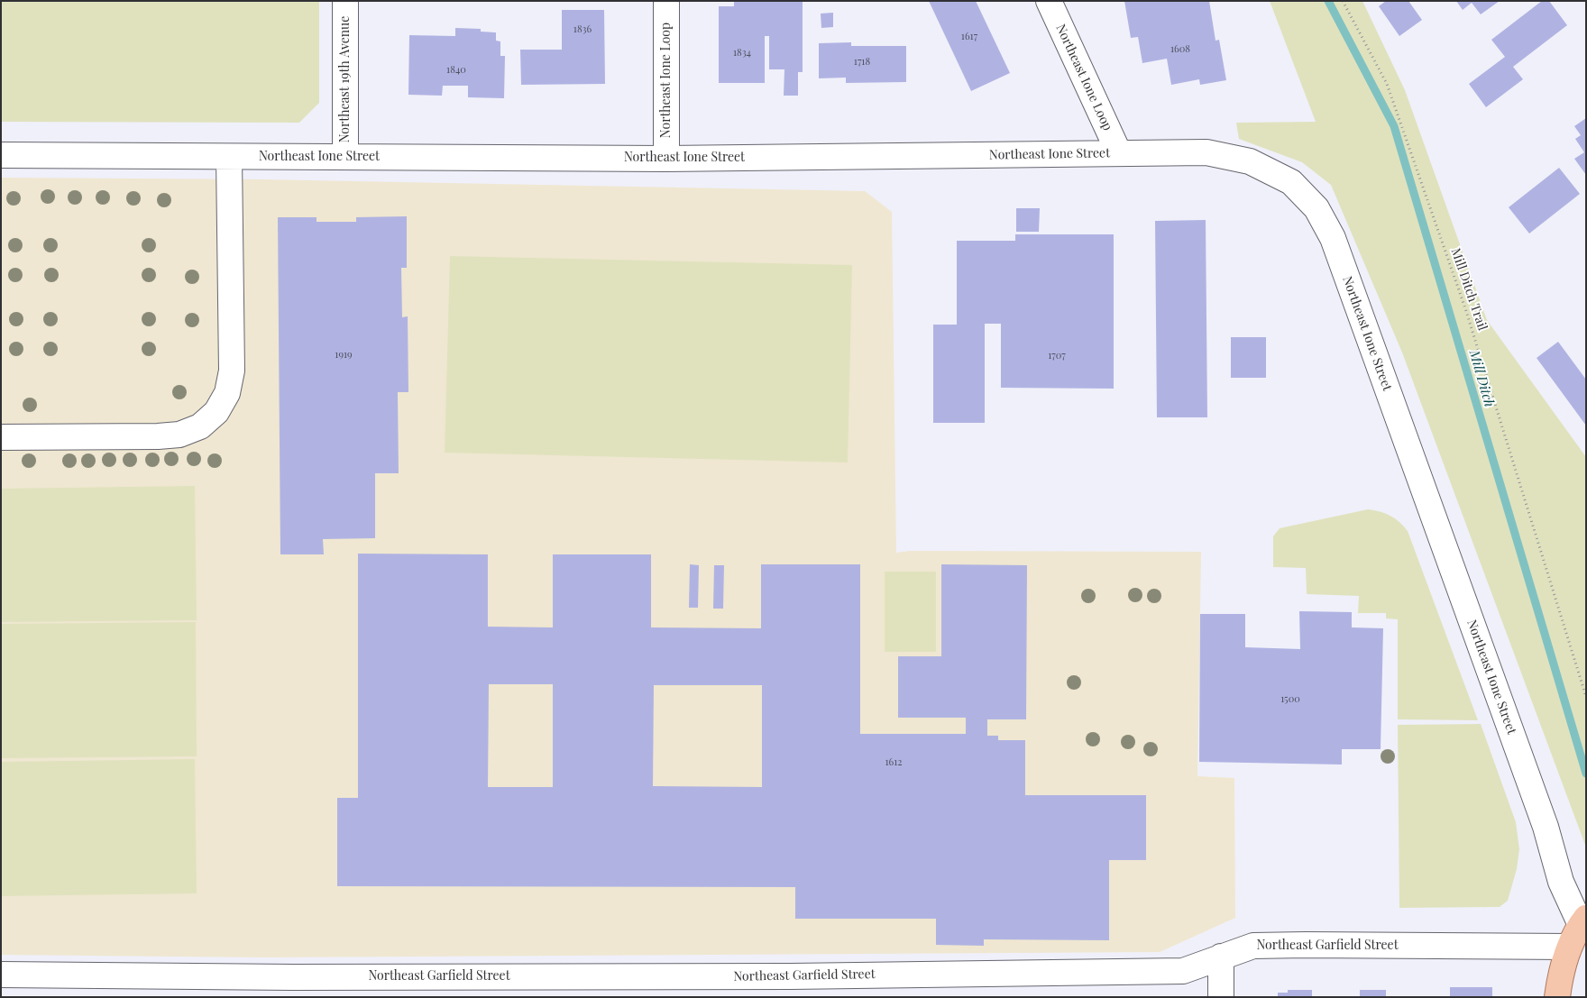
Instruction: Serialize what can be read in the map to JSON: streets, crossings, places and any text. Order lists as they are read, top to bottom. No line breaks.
{"streets":{"street":["Northeast Ione Loop","Northeast 19th Avenue","Northeast Ione Street","Northeast Garfield Street"],"path":["Mill Ditch Trail"]},"crossings":[["Northeast Ione Loop","Northeast Ione Street"],["Northeast 19th Avenue","Northeast Ione Street"]],"water":["Mill Ditch"],"house_numbers":["1836","1617","1608","1834","1718","1840","1919","1707","1500","1612"]}
